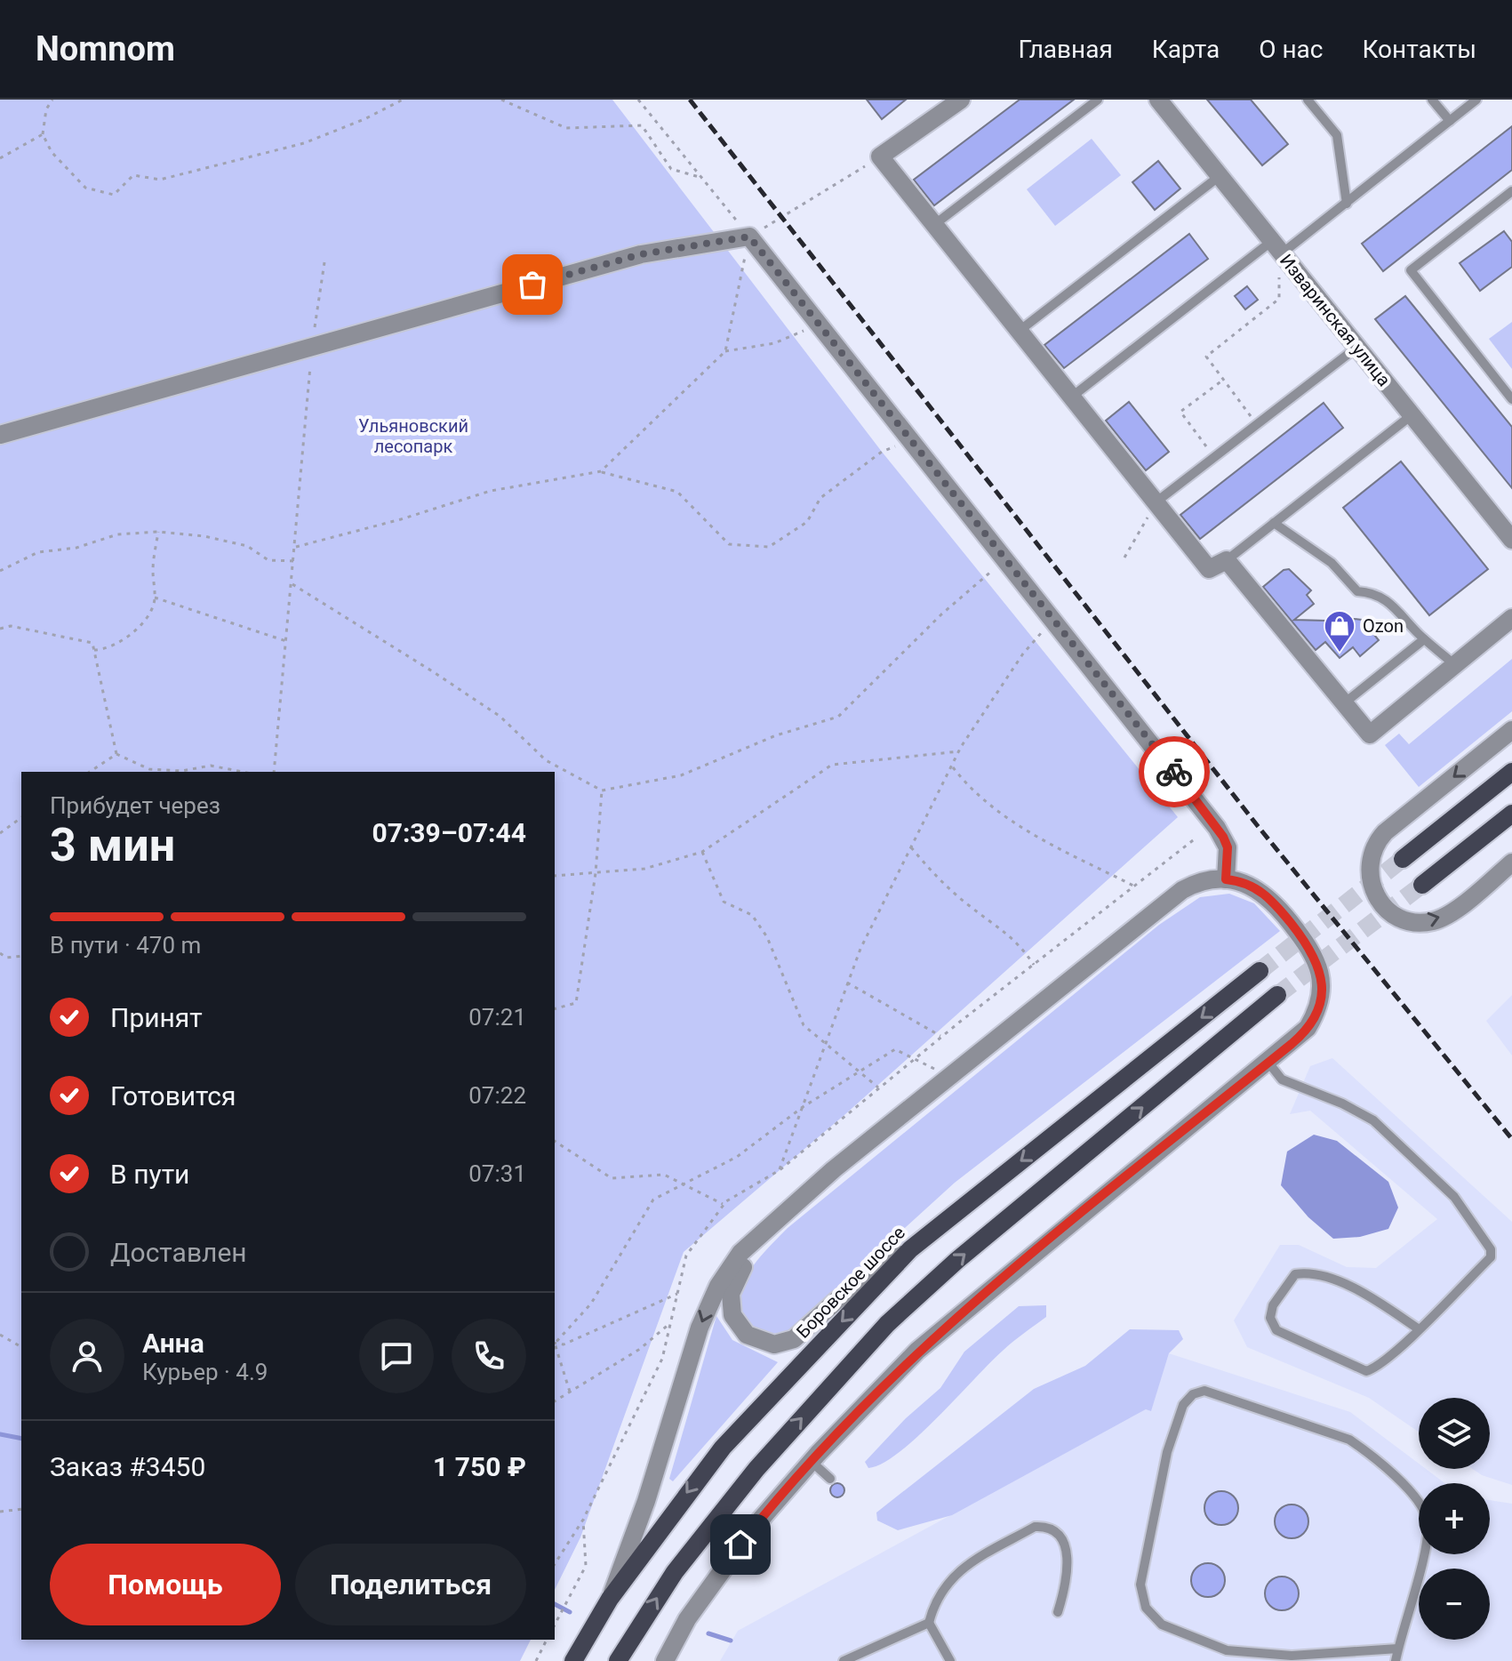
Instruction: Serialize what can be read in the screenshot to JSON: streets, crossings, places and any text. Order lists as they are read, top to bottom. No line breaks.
{"streets":{"main road":["Боровское шоссе"],"street":["Изваринская улица"]},"parks":["Ульяновский лесопарк"],"places":{"shop":["Ozon"]},"page":{"header":"Nomnom","nav":["Главная","Карта","О нас","Контакты"],"heading":["3 мин","Прибудет через","07:39–07:44"],"panel":["Анна","Курьер · 4.9","Заказ #3450","1 750 ₽"],"bar":"В пути · 470 m","list":[["Принят","07:21"],["Готовится","07:22"],["В пути","07:31"],"Доставлен"],"map_buttons":["+","−"],"buttons":["Помощь","Поделиться"]}}
